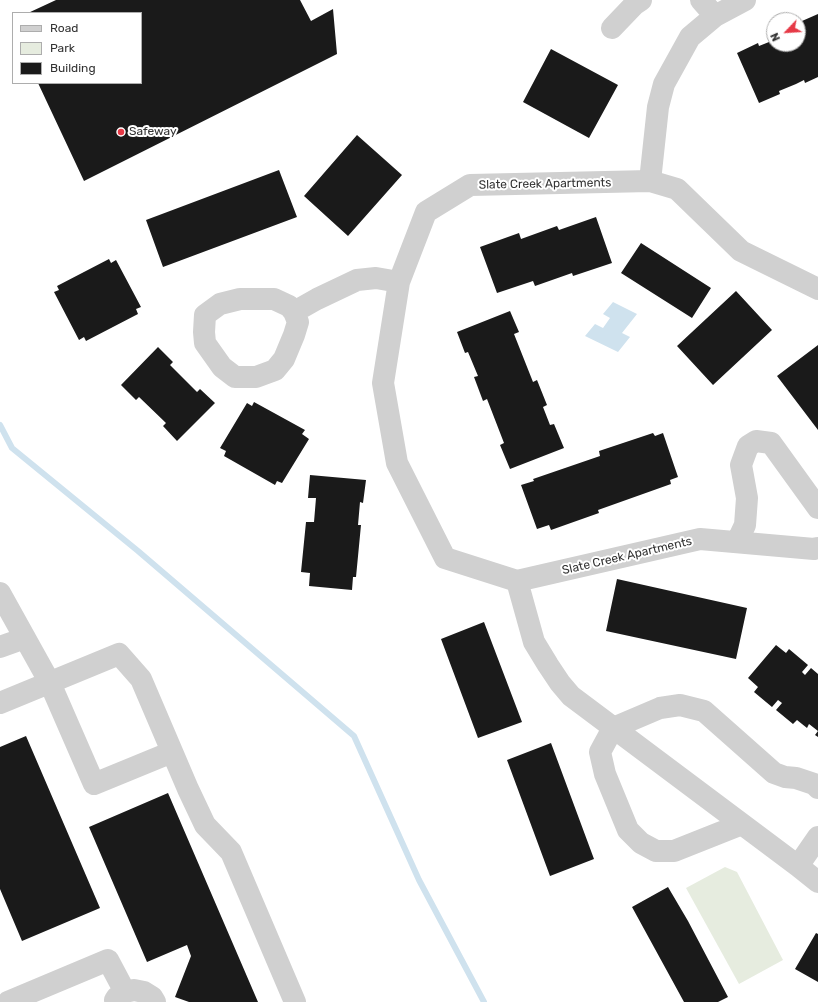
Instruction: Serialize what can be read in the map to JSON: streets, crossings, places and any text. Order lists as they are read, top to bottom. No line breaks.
{"streets":{"lane":["Slate Creek Apartments"]},"places":["Safeway"],"legend":["Road","Park","Building"],"north":"bottom left"}
